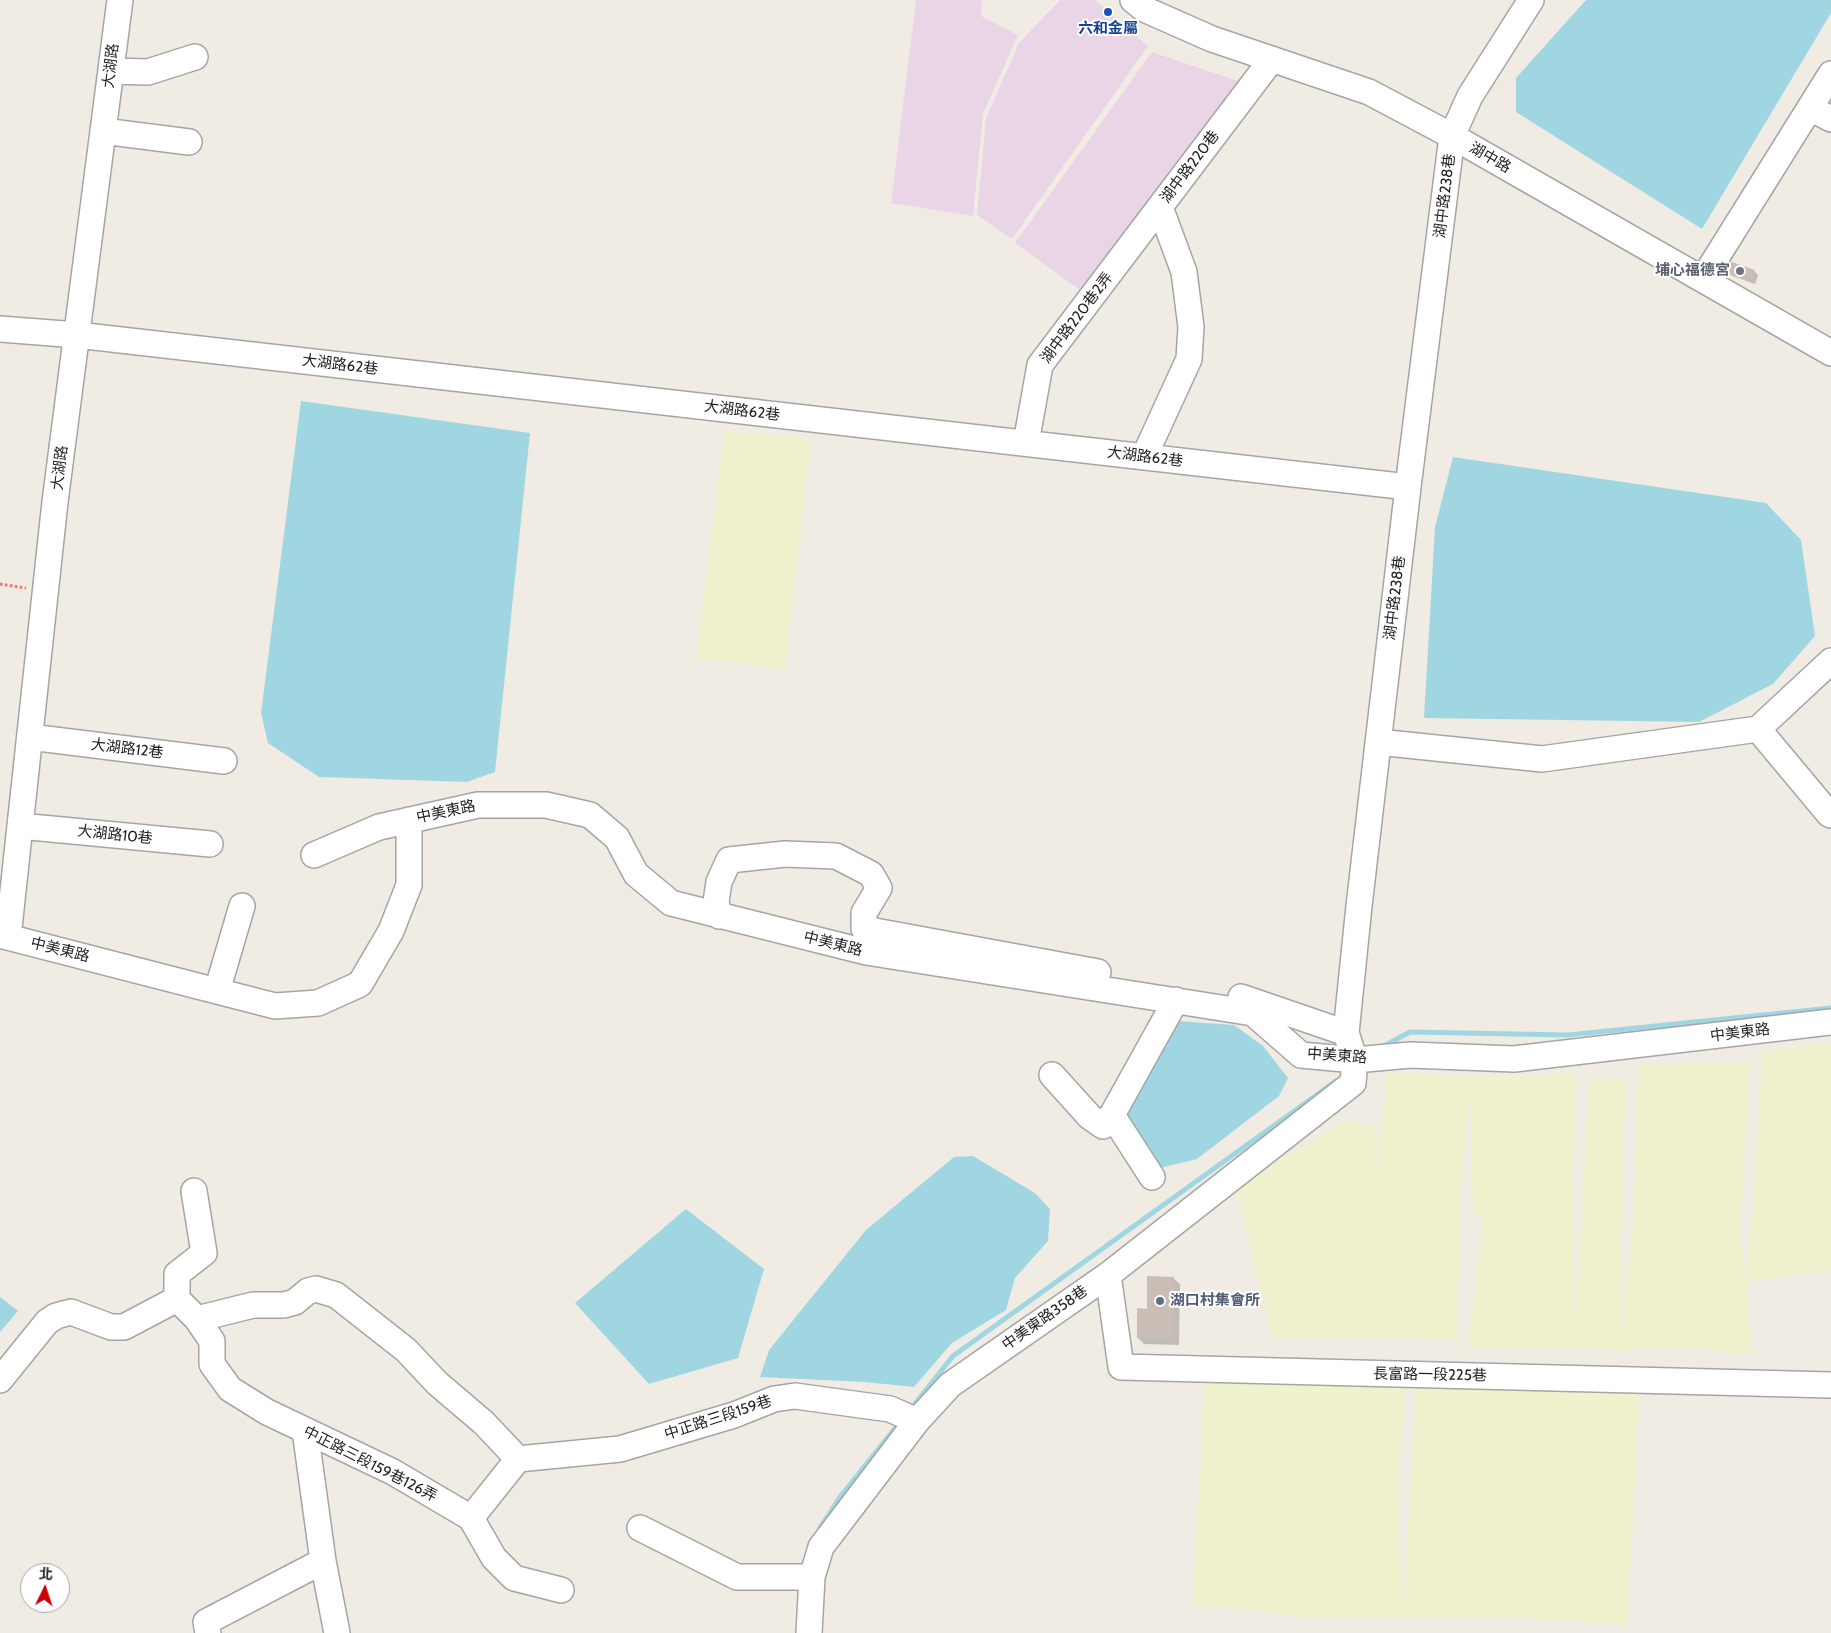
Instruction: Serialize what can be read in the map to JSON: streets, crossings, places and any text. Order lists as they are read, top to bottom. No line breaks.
{"streets":{"street":["大湖路","湖中路","湖中路220巷","湖中路238巷","湖中路220巷2弄","大湖路62巷","大湖路12巷","中美東路","大湖路10巷","中美東路358巷","長富路一段225巷","中正路三段159巷","中正路三段159巷126弄"]},"crossings":[["大湖路","大湖路62巷"],["大湖路","大湖路12巷"],["大湖路","中美東路"],["大湖路","大湖路10巷"],["湖中路","湖中路220巷"],["湖中路","湖中路238巷"],["湖中路220巷","湖中路220巷2弄"],["湖中路220巷","大湖路62巷"],["湖中路238巷","大湖路62巷"],["湖中路238巷","中美東路"],["湖中路238巷","中美東路358巷"],["湖中路220巷2弄","大湖路62巷"],["中美東路","中美東路358巷"],["中美東路358巷","長富路一段225巷"],["中美東路358巷","中正路三段159巷"]],"places":["六和金屬","埔心福德宮","湖口村集會所"],"north":"top"}
